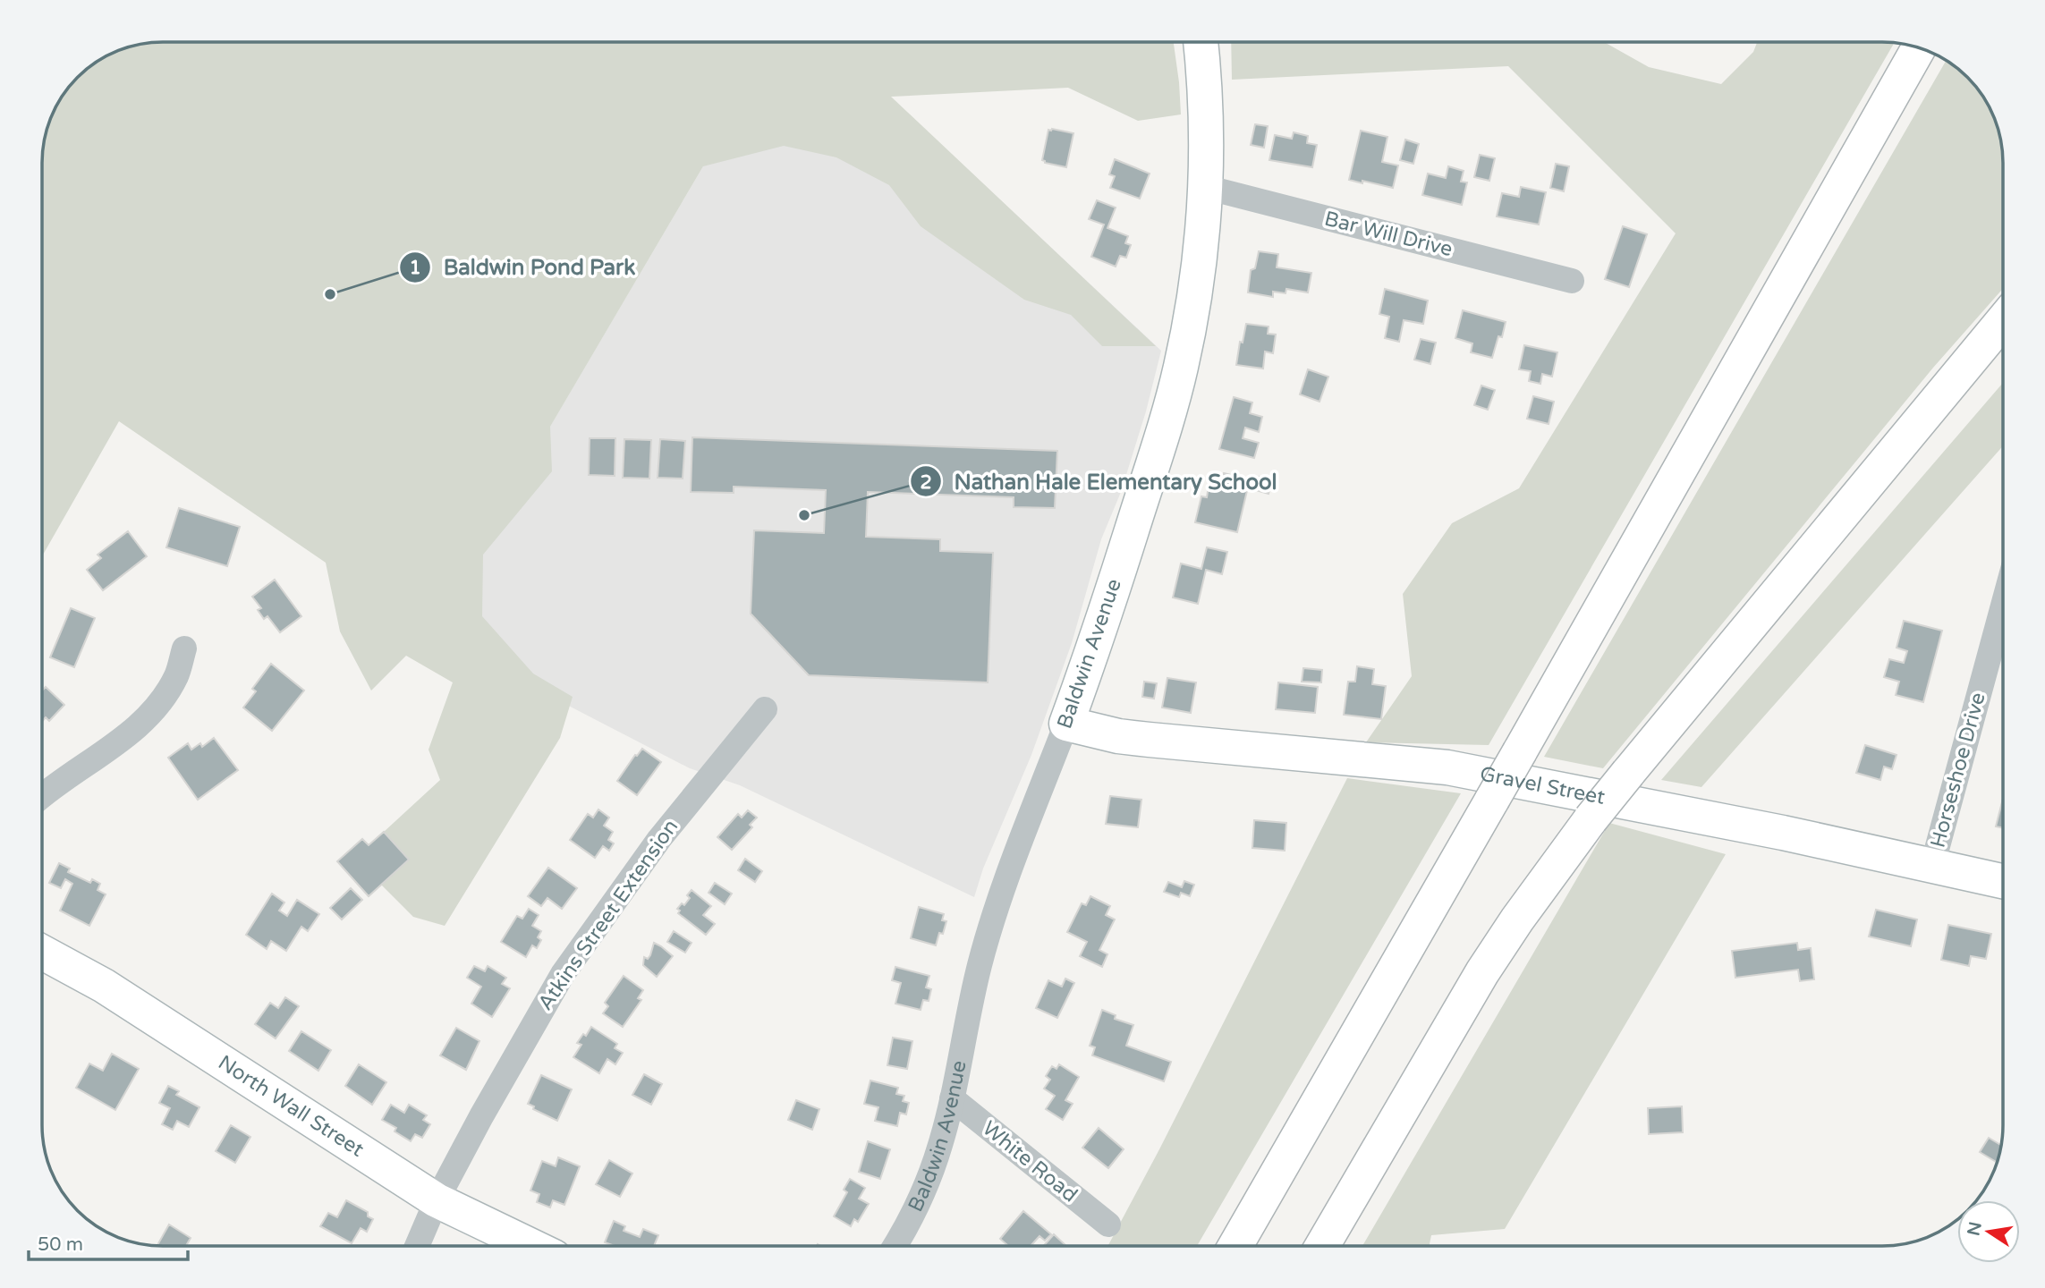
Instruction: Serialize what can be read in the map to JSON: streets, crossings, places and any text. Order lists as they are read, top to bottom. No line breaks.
{"streets":{"main road":["Baldwin Avenue","Gravel Street","North Wall Street"],"street":["Bar Will Drive","Horseshoe Drive","Atkins Street Extension","White Road"]},"crossings":[["Bar Will Drive","Baldwin Avenue"],["Baldwin Avenue","Gravel Street"],["Baldwin Avenue","White Road"],["Horseshoe Drive","Gravel Street"],["Atkins Street Extension","North Wall Street"]],"places":["Baldwin Pond Park","Nathan Hale Elementary School"],"scale_bar":"50 m","north":"left"}
